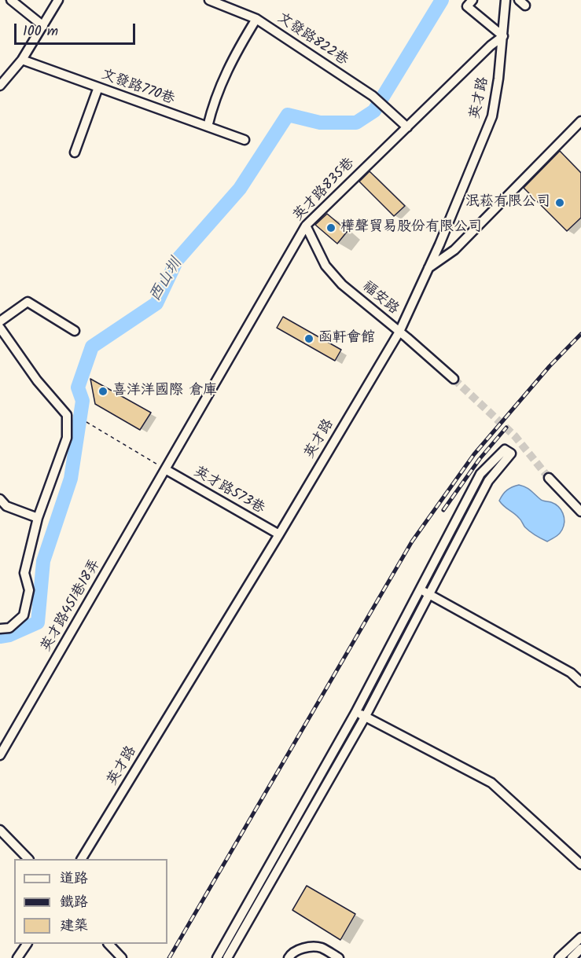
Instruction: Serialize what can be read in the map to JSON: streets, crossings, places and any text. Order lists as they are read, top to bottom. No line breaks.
{"streets":{"street":["文發路822巷","文發路770巷","英才路","英才路835巷","福安路","英才路573巷","英才路451巷18弄"]},"crossings":[["文發路822巷","英才路835巷"],["英才路","英才路835巷"],["英才路","福安路"],["英才路","英才路573巷"],["英才路835巷","福安路"],["英才路835巷","英才路573巷"],["英才路835巷","英才路451巷18弄"],["英才路573巷","英才路451巷18弄"]],"water":["西山圳"],"places":["泯菘有限公司","樺聲貿易股份有限公司","函軒會館","喜洋洋國際 倉庫"],"legend":["道路","鐵路","建築"],"scale_bar":"100 m"}
